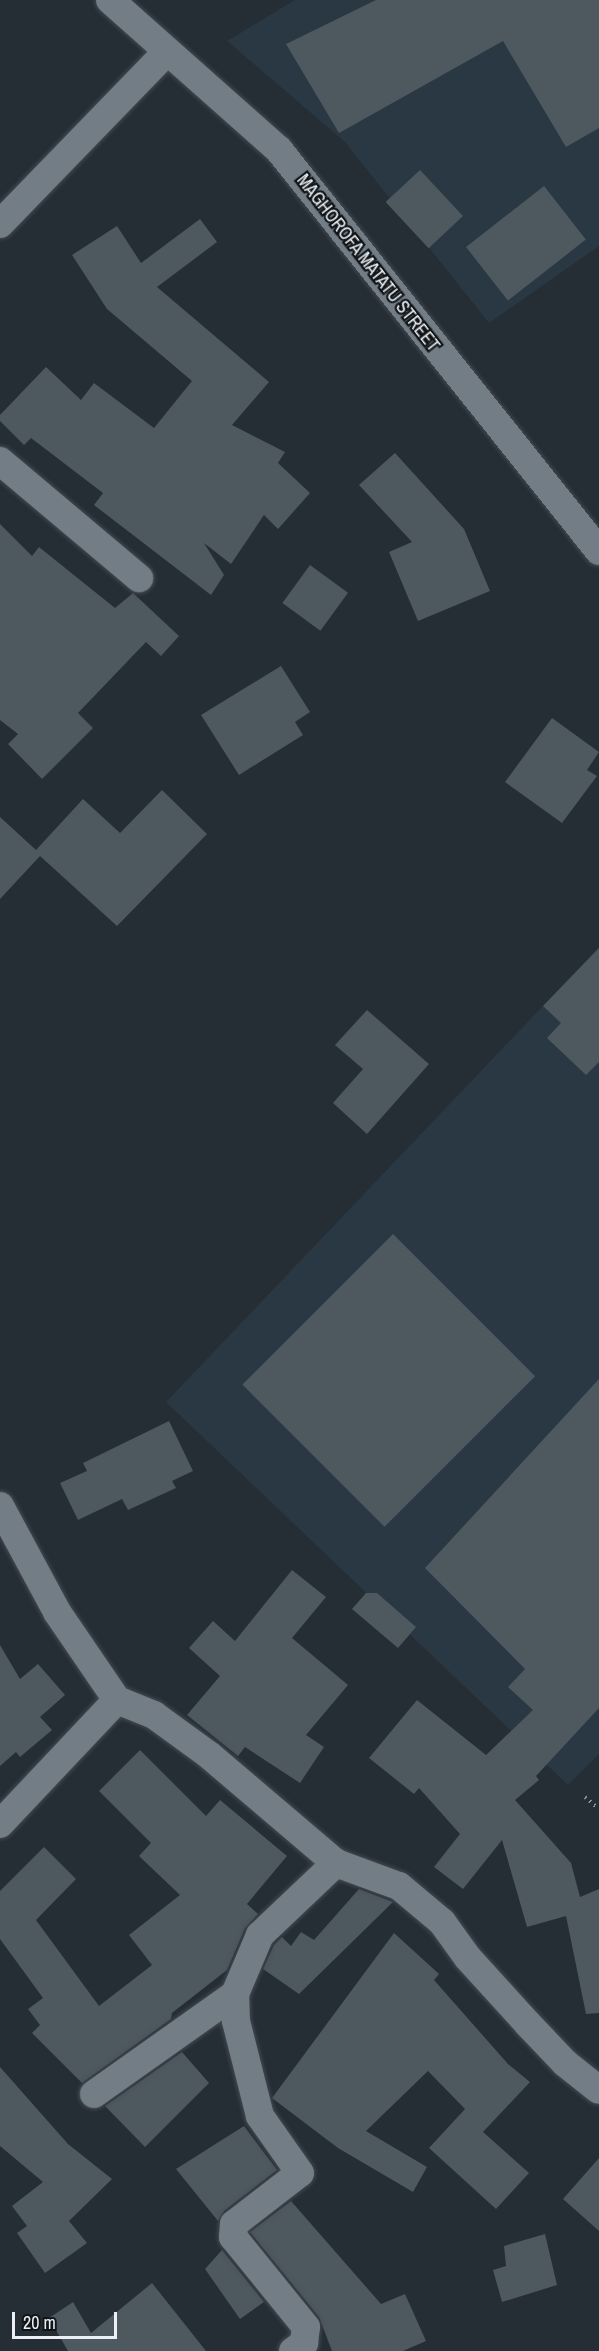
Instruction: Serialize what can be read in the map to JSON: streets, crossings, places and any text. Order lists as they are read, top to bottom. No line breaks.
{"streets":{"street":["MAGHOROFA MATATU STREET"]},"scale_bar":"20 m"}
